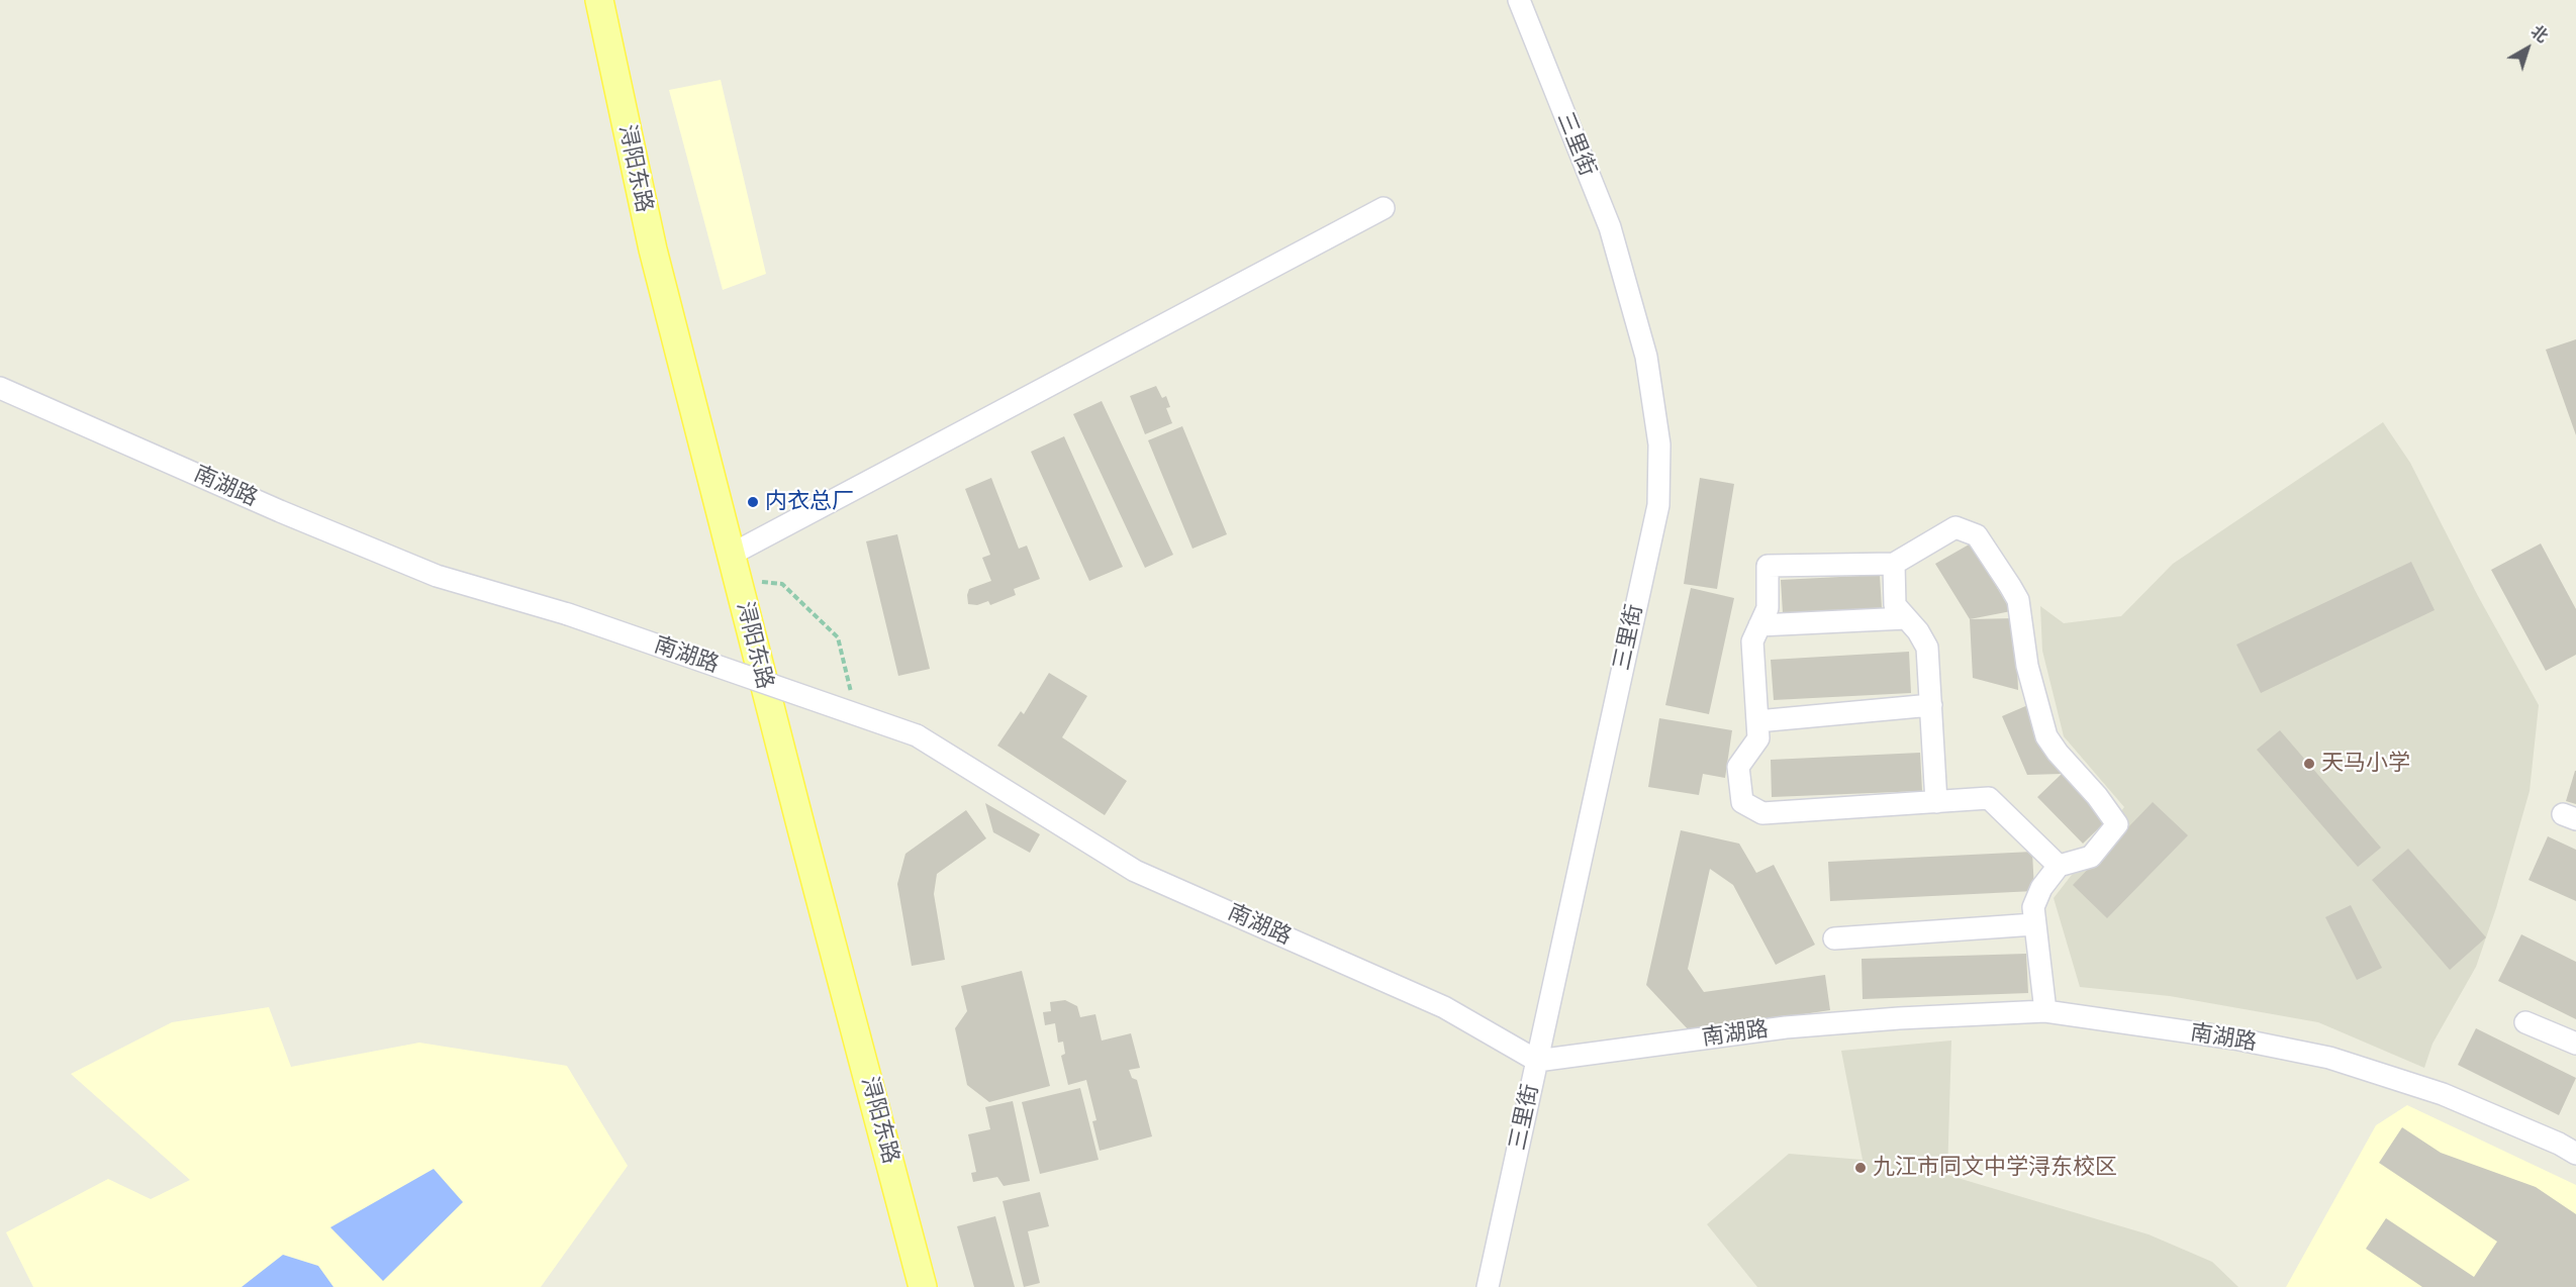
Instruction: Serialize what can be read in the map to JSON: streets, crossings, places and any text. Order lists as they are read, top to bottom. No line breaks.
{"streets":{"main road":["浔阳东路"],"street":["三里街","南湖路"]},"crossings":[["三里街","南湖路"]],"places":["内衣总厂","天马小学","九江市同文中学浔东校区"],"north":"top right"}
